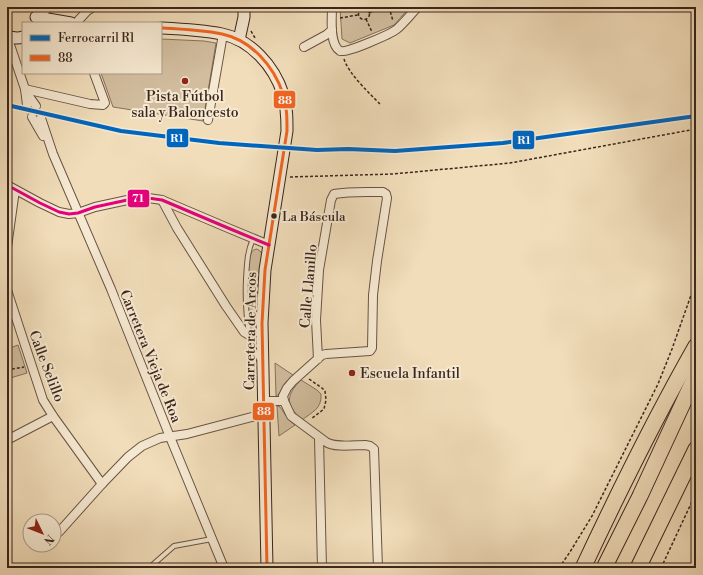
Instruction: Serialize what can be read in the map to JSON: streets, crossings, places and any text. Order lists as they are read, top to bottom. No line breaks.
{"streets":{"street":["Calle Llanillo","Carretera de Arcos","Carretera Vieja de Roa","Calle Selillo"]},"places":["Pista Fútbol sala y Baloncesto","La Báscula","Escuela Infantil"],"lines":["transit line 88","rail line R1","transit line 71"],"legend":["Ferrocarril R1","88"],"north":"bottom right"}
